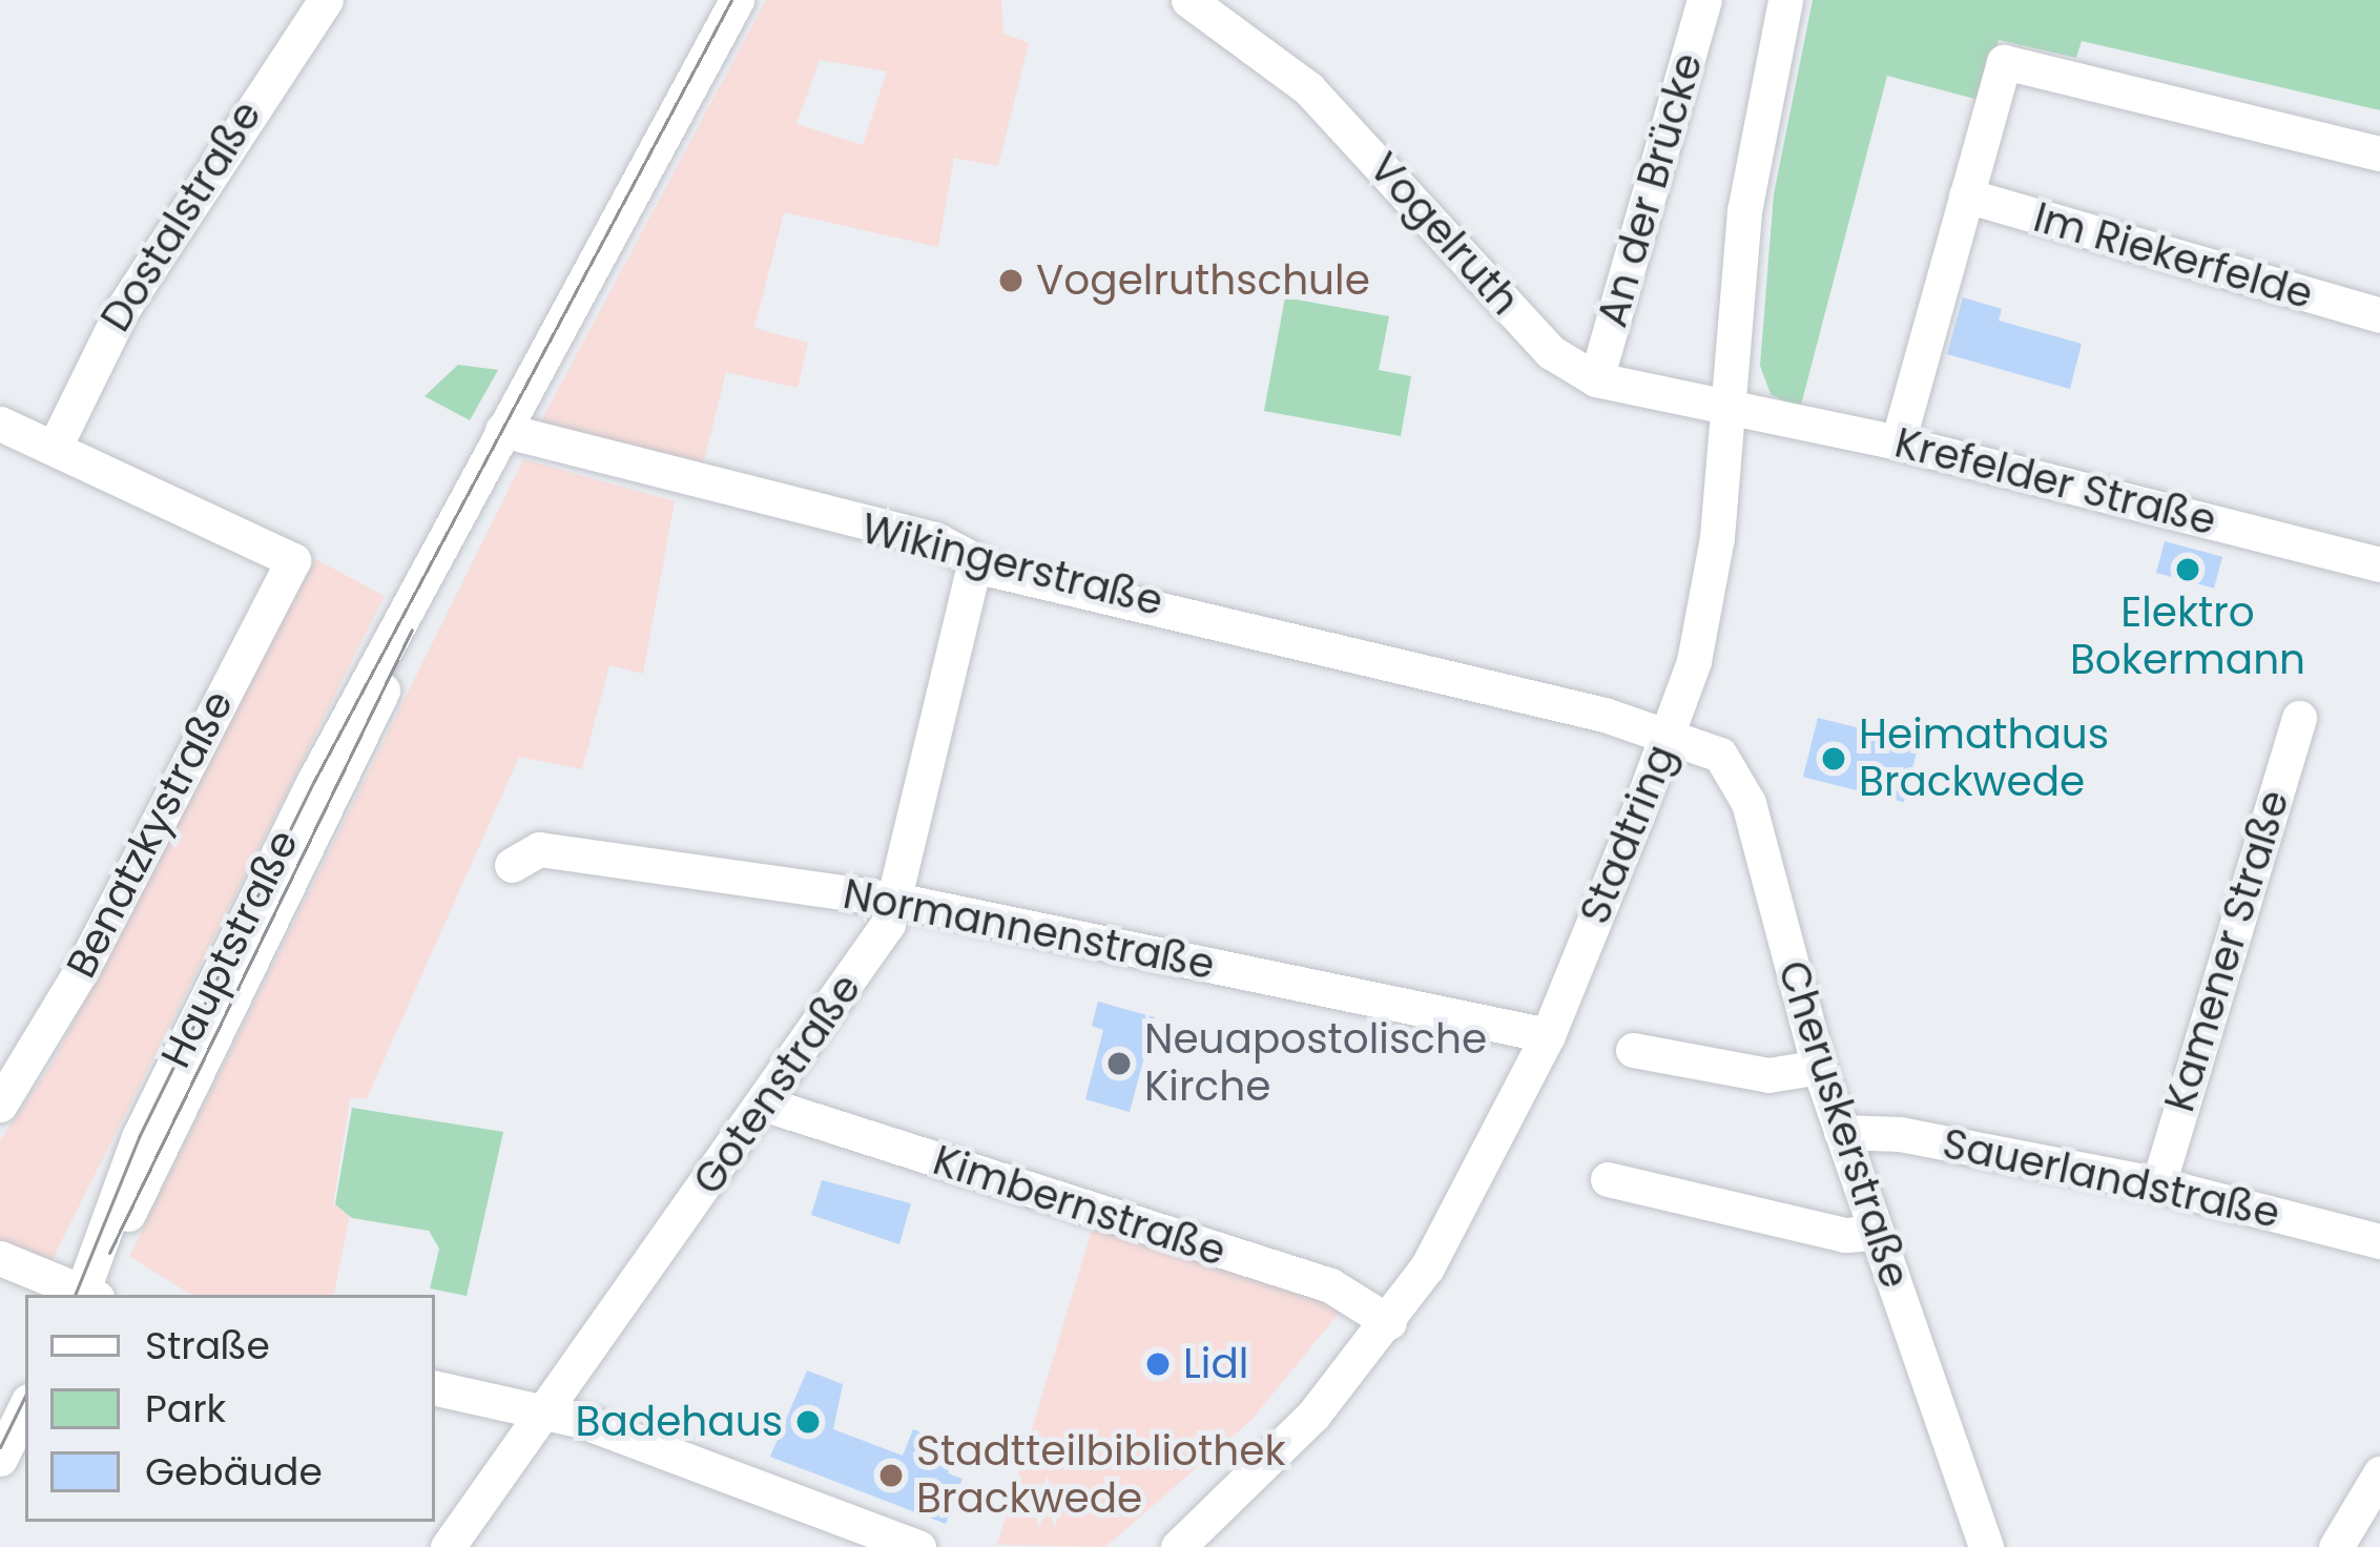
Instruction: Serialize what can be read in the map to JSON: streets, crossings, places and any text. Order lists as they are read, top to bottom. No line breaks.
{"streets":{"street":["An der Brücke","Dostalstraße","Vogelruth","Im Riekerfelde","Krefelder Straße","Wikingerstraße","Benatzkystraße","Stadtring","Normannenstraße","Hauptstraße","Kamener Straße","Gotenstraße","Cheruskerstraße","Sauerlandstraße","Kimbernstraße"]},"crossings":[["An der Brücke","Vogelruth"],["Dostalstraße","Benatzkystraße"],["Vogelruth","Krefelder Straße"],["Vogelruth","Stadtring"],["Krefelder Straße","Stadtring"],["Wikingerstraße","Stadtring"],["Wikingerstraße","Hauptstraße"],["Wikingerstraße","Gotenstraße"],["Wikingerstraße","Cheruskerstraße"],["Stadtring","Normannenstraße"],["Stadtring","Cheruskerstraße"],["Stadtring","Kimbernstraße"],["Normannenstraße","Gotenstraße"],["Kamener Straße","Sauerlandstraße"],["Gotenstraße","Kimbernstraße"],["Cheruskerstraße","Sauerlandstraße"]],"places":["Vogelruthschule","Elektro Bokermann","Heimathaus Brackwede","Neuapostolische Kirche","Lidl","Badehaus","Stadtteilbibliothek Brackwede"],"legend":["Straße","Park","Gebäude"]}
